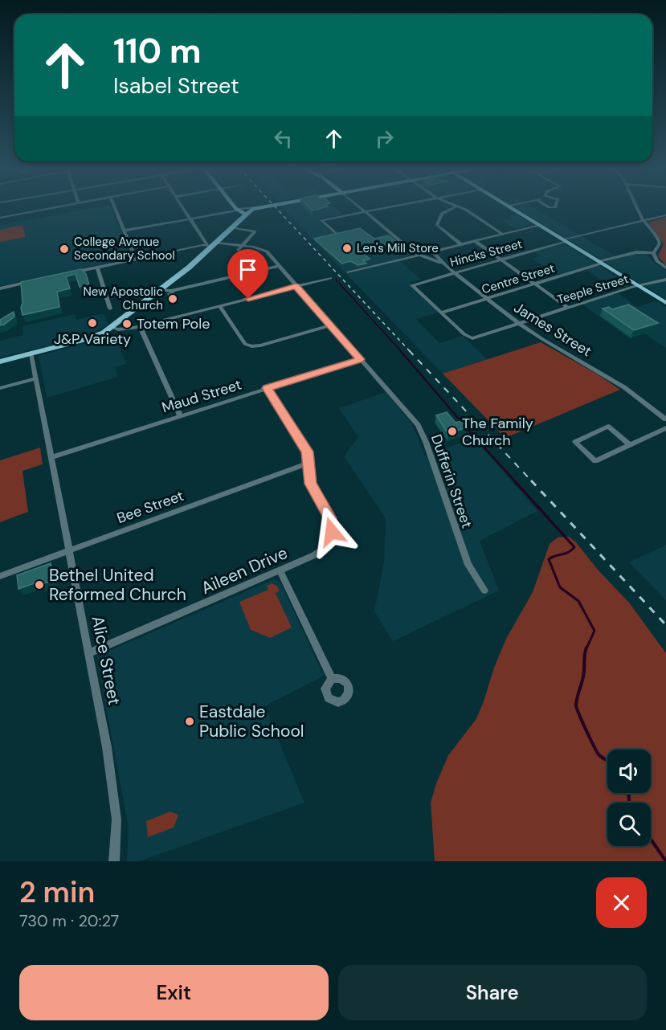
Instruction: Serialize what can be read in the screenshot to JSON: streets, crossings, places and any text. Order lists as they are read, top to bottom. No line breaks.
{"streets":{"street":["Hincks Street","Centre Street","Teeple Street","James Street","Maud Street","Dufferin Street","Bee Street","Aileen Drive","Alice Street"]},"crossings":[["Hincks Street","Centre Street"],["Hincks Street","Teeple Street"],["Hincks Street","James Street"],["Centre Street","Teeple Street"],["Centre Street","James Street"],["Teeple Street","James Street"],["Maud Street","Dufferin Street"],["Maud Street","Aileen Drive"],["Maud Street","Alice Street"],["Bee Street","Aileen Drive"],["Bee Street","Alice Street"],["Aileen Drive","Alice Street"]],"places":["Len's Mill Store","College Avenue Secondary School","New Apostolic Church","J&P Variety","Totem Pole","The Family Church","Bethel United Reformed Church","Eastdale Public School"],"page":{"turn":["110 m","Isabel Street"],"heading":["2 min","730 m · 20:27"],"buttons":["Exit","Share"]}}
